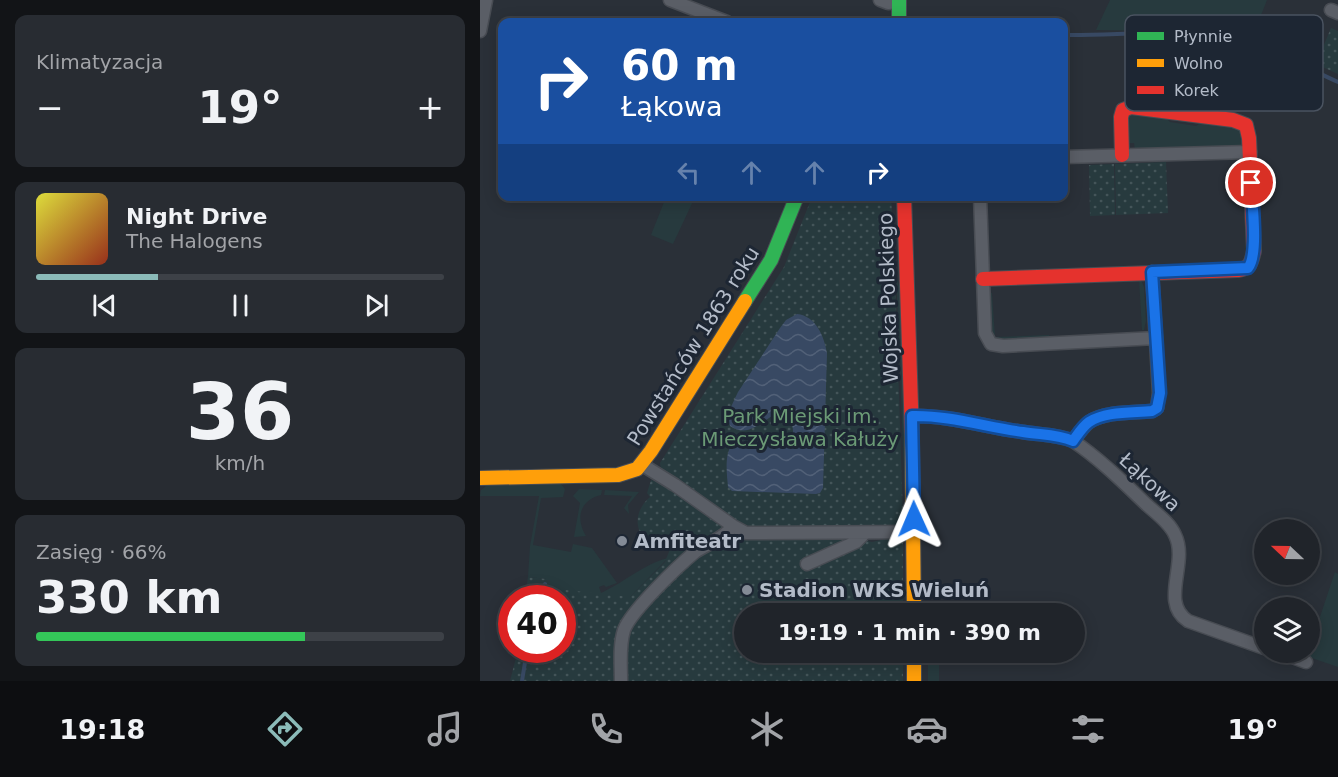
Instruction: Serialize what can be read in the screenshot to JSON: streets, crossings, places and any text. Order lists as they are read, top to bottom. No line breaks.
{"streets":{"street":["Wojska Polskiego","Powstańców 1863 roku","Łąkowa"]},"crossings":[["Wojska Polskiego","Łąkowa"]],"parks":["Park Miejski im. Mieczysława Kałuży"],"places":["Amfiteatr","Stadion WKS Wieluń"],"legend":["Płynnie","Wolno","Korek"],"north":"left","page":{"tile":["Klimatyzacja",["36","km/h"],["Zasięg · 66%","330 km"]],"turn":["60 m","Łąkowa"],"heat":["−","19°","+"],"song":["Night Drive","The Halogens"],"limit":"40","trip":"19:19 · 1 min · 390 m","tabs":["19:18","19°"]}}
